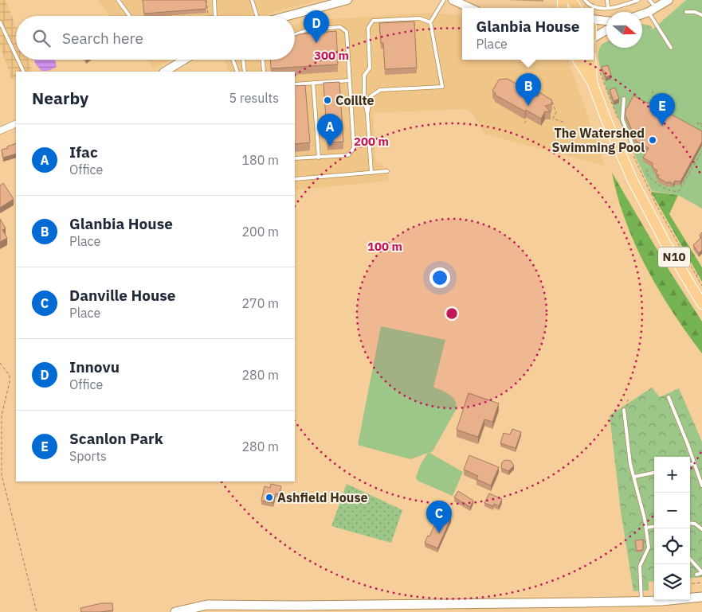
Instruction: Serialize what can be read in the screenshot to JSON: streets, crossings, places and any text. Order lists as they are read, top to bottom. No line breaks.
{"streets":{"highway":["N10"]},"places":["Coillte","The Watershed Swimming Pool","Ashfield House"],"north":"right","page":{"popup":["Glanbia House","Place"],"pins":["D","B","E","A","C"],"search":"Search here","heading":["Nearby","5 results"],"list":[{"mark":"A","name":"Ifac","note":"Office","value":"180 m"},{"mark":"B","name":"Glanbia House","note":"Place","value":"200 m"},{"mark":"C","name":"Danville House","note":"Place","value":"270 m"},{"mark":"D","name":"Innovu","note":"Office","value":"280 m"},{"mark":"E","name":"Scanlon Park","note":"Sports","value":"280 m"}],"map_buttons":["+","−"]},"rings":["300 m","200 m","100 m"]}
